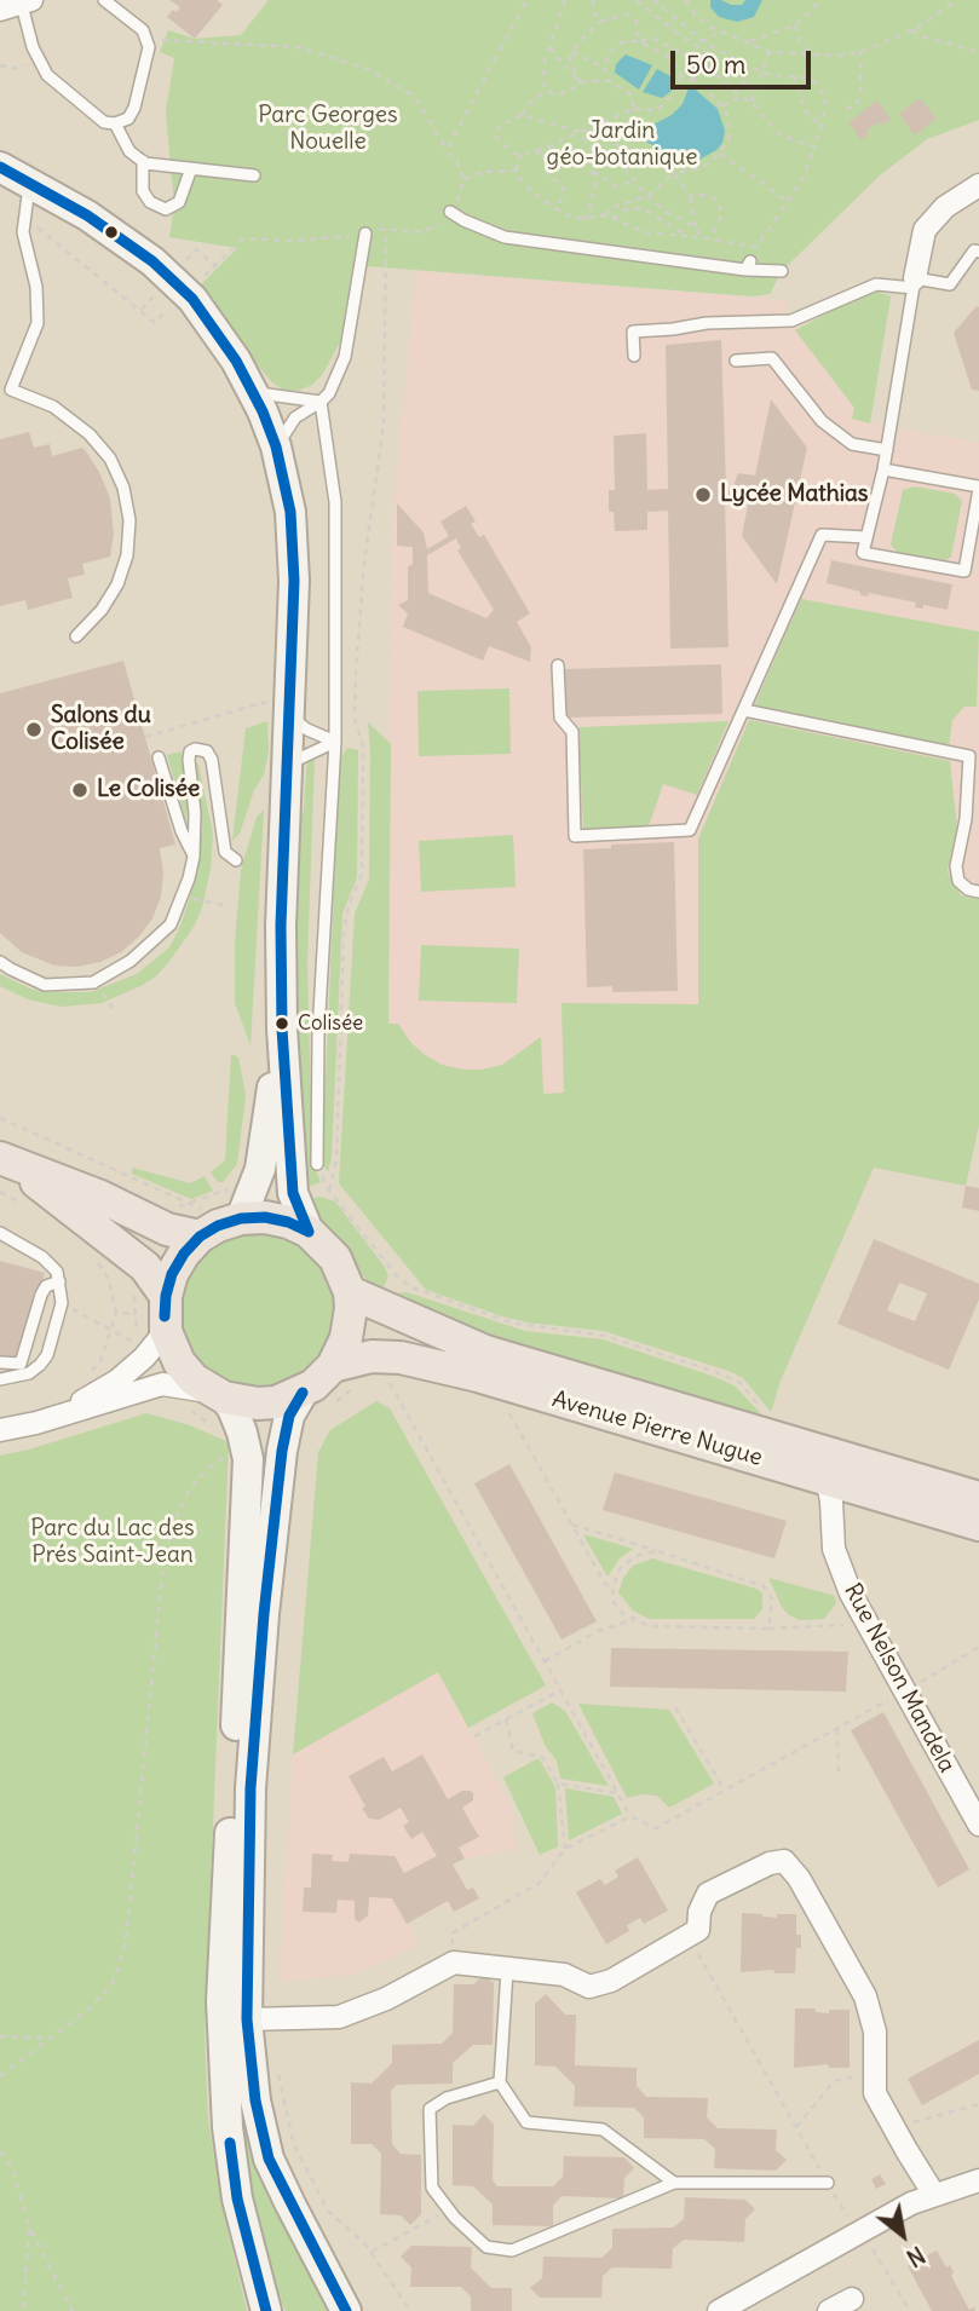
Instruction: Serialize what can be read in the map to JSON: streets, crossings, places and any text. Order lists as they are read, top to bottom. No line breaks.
{"streets":{"main road":["Avenue Pierre Nugue"],"street":["Rue Nelson Mandela"]},"crossings":[["Avenue Pierre Nugue","Rue Nelson Mandela"]],"parks":["Parc Georges Nouelle","Jardin géo-botanique","Parc du Lac des Prés Saint-Jean"],"places":["Lycée Mathias","Salons du Colisée","Le Colisée","Colisée"],"scale_bar":"50 m","north":"bottom right"}
